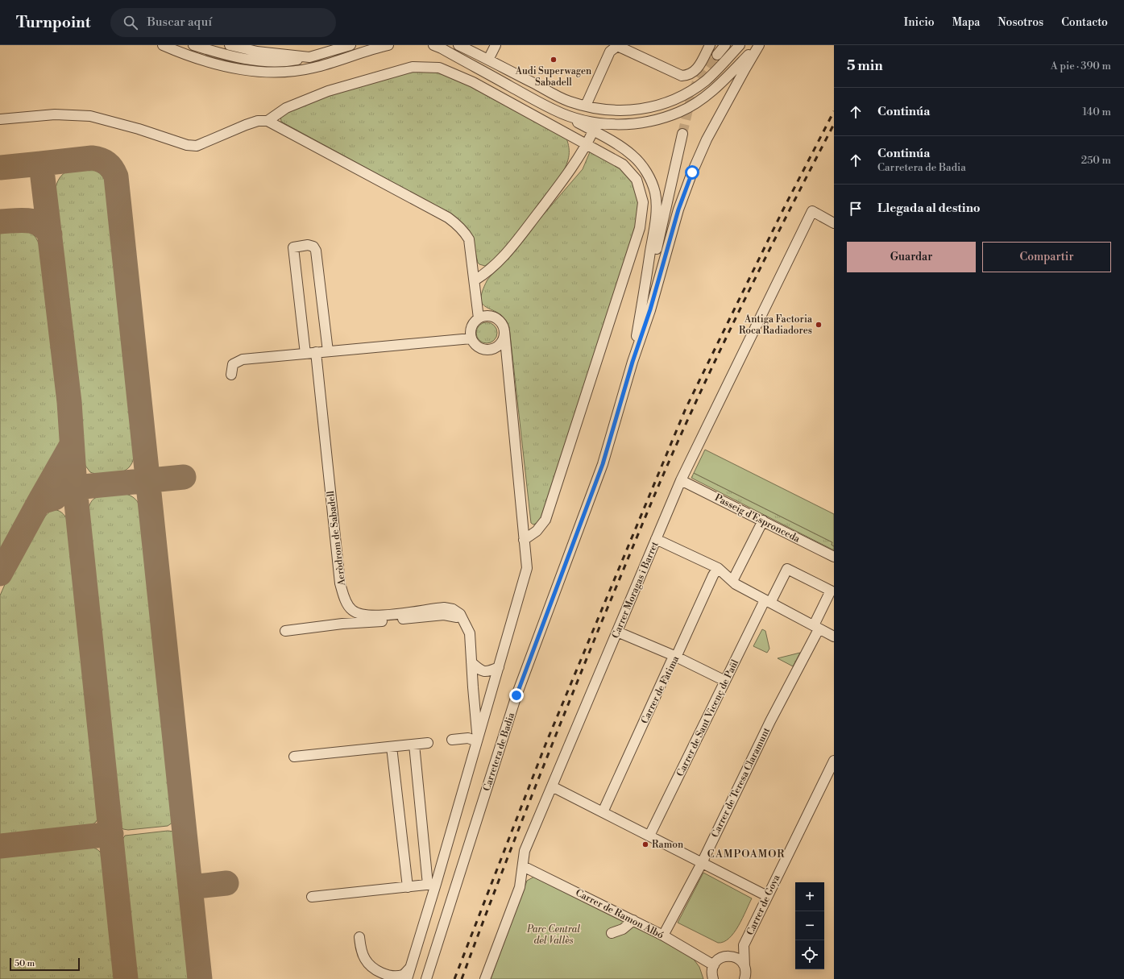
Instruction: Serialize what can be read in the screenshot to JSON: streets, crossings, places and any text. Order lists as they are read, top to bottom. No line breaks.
{"streets":{"street":["Passeig d'Espronceda","Aeròdrom de Sabadell","Carrer Moragas i Barret","Carrer de Fàtima","Carrer de Sant Vicenç de Paül","Carretera de Badia","Carrer de Teresa Claramunt","Carrer de Goya","Carrer de Ramon Albó"]},"crossings":[["Passeig d'Espronceda","Carrer Moragas i Barret"],["Carrer Moragas i Barret","Carrer de Ramon Albó"],["Carrer de Sant Vicenç de Paül","Carrer de Teresa Claramunt"],["Carrer de Teresa Claramunt","Carrer de Ramon Albó"],["Carrer de Goya","Carrer de Ramon Albó"]],"districts":["CAMPOAMOR"],"parks":["Parc Central del Vallès"],"places":["Audi Superwagen Sabadell","Antiga Factoria Roca Radiadores","Ramon"],"scale_bar":"50 m","page":{"header":"Turnpoint","search":"Buscar aquí","nav":["Inicio","Mapa","Nosotros","Contacto"],"heading":["5 min","A pie · 390 m"],"list":[["Continúa","140 m"],["Continúa","Carretera de Badia","250 m"],"Llegada al destino"],"buttons":["Guardar","Compartir"],"map_buttons":["+","−"],"scale":"50 m"}}
